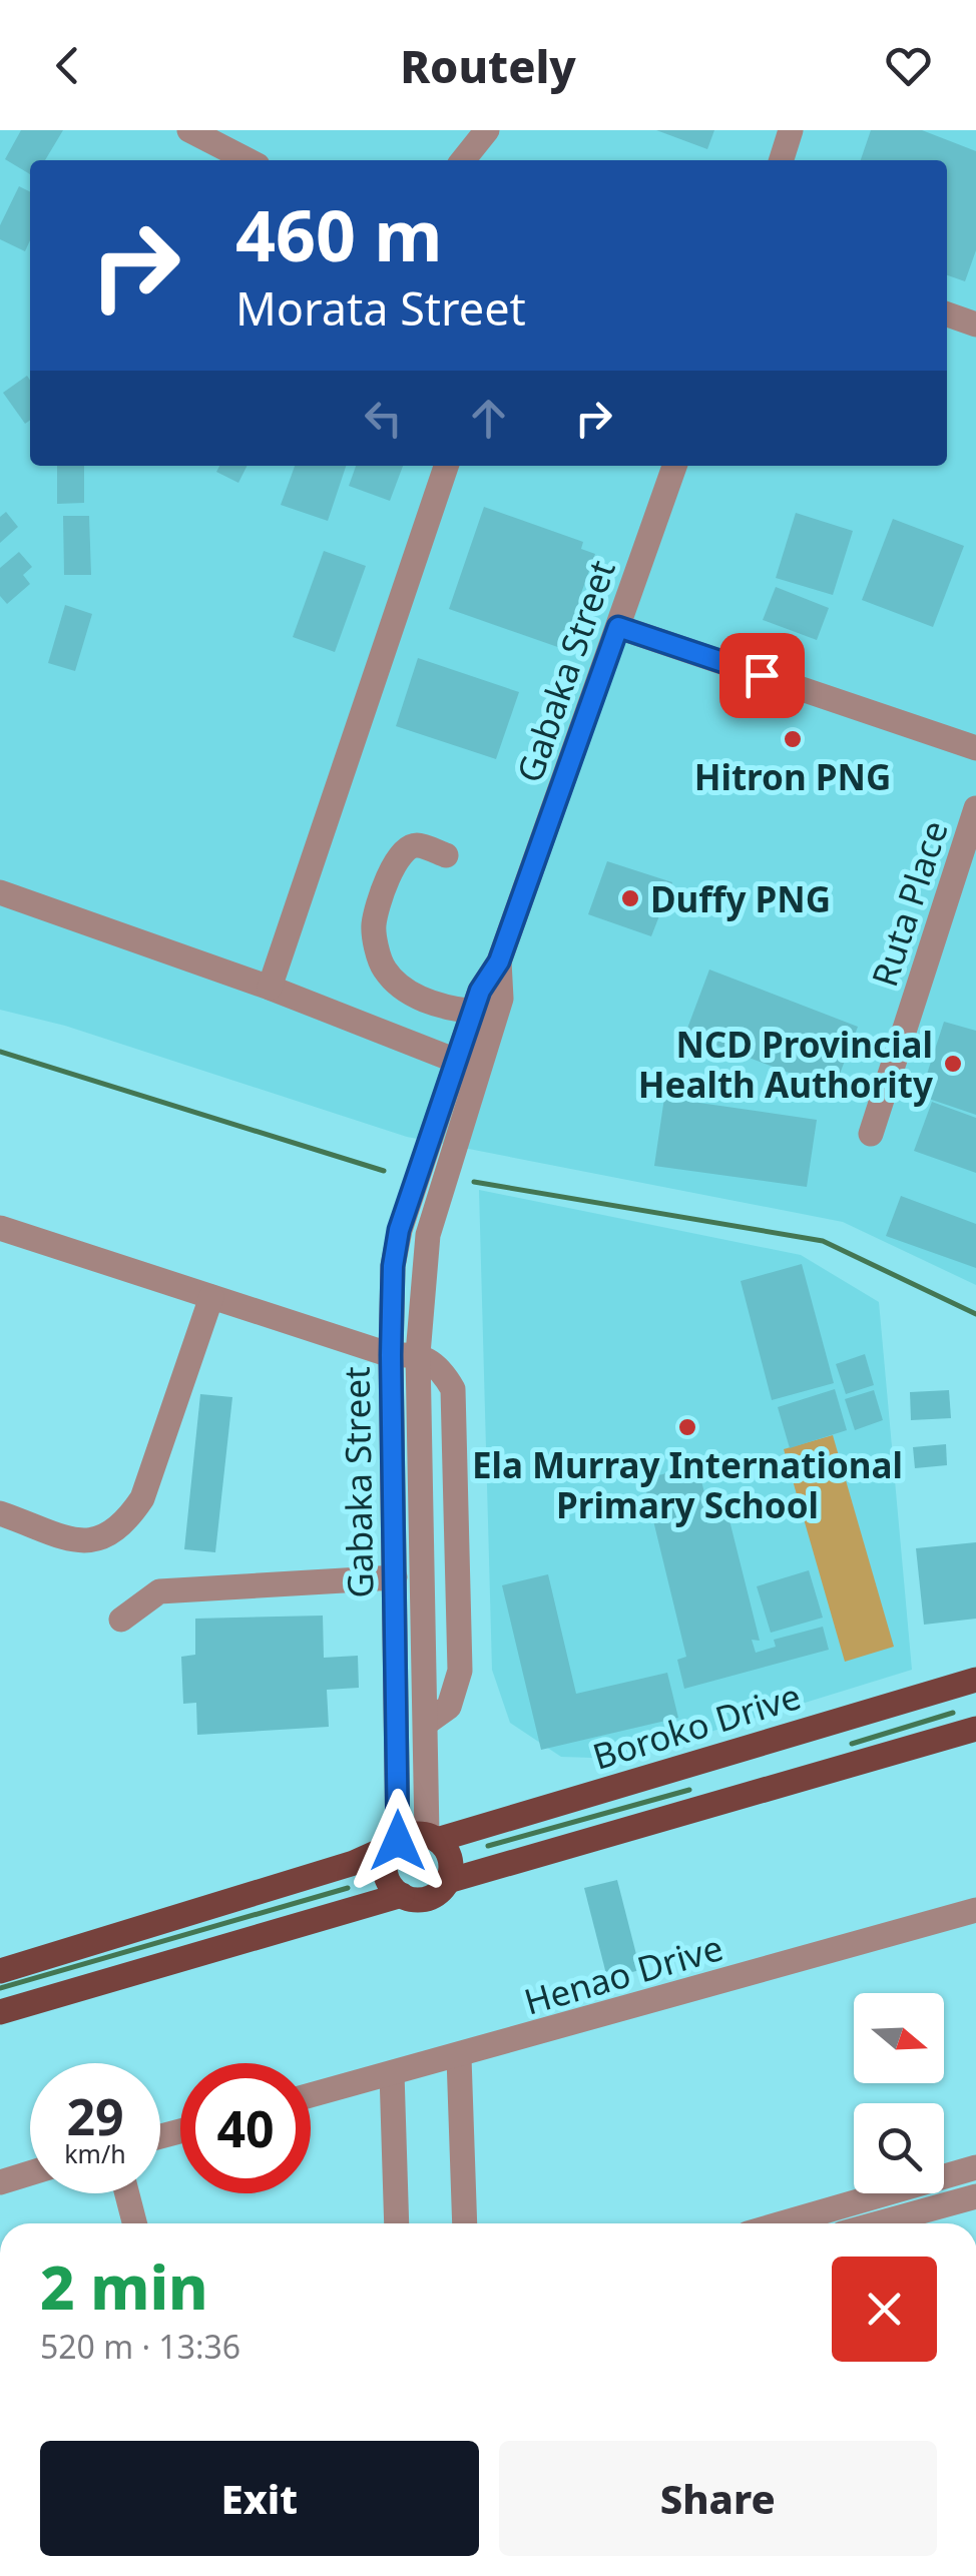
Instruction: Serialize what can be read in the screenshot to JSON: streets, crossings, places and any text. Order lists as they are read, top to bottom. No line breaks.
{"streets":{"main road":["Boroko Drive"],"street":["Gabaka Street","Ruta Place","Henao Drive"]},"crossings":[["Gabaka Street","Boroko Drive"]],"places":["Hitron PNG","Duffy PNG","NCD Provincial Health Authority","Ela Murray International Primary School"],"north":"right","page":{"header":"Routely","turn":["460 m","Morata Street"],"speed":"29 km/h","limit":"40","heading":["2 min","520 m · 13:36"],"buttons":["Exit","Share"]}}
